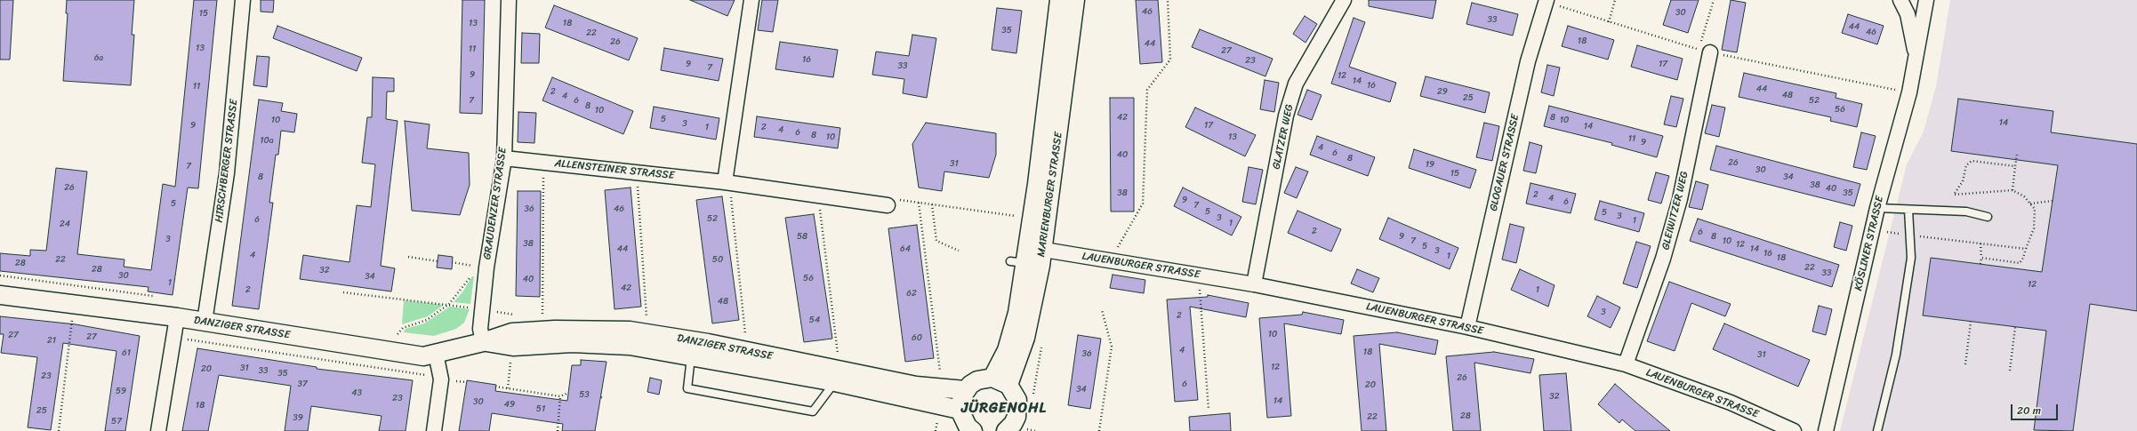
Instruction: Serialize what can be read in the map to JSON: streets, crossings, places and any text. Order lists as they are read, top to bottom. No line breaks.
{"streets":{"street":["GLATZER WEG","HIRSCHBERGER STRASSE","GLOGAUER STRASSE","ALLENSTEINER STRASSE","MARIENBURGER STRASSE","GRAUDENZER STRASSE","GLEIWITZER WEG","KÖSLINER STRASSE","LAUENBURGER STRASSE","DANZIGER STRASSE"]},"crossings":[["GLATZER WEG","LAUENBURGER STRASSE"],["HIRSCHBERGER STRASSE","DANZIGER STRASSE"],["GLOGAUER STRASSE","LAUENBURGER STRASSE"],["ALLENSTEINER STRASSE","GRAUDENZER STRASSE"],["MARIENBURGER STRASSE","LAUENBURGER STRASSE"],["GRAUDENZER STRASSE","DANZIGER STRASSE"],["GLEIWITZER WEG","LAUENBURGER STRASSE"]],"districts":["JÜRGENOHL"],"house_numbers":["46","30","15","33","13","18","44","35","46","22","18","26","44","13","11","27","6a","16","23","9","17","33","7","9","12","14","16","11","44","2","29","48","4","25","7","6","52","8","56","10","42","8","5","10","10","14","3","9","17","14","1","2","4","6","8","10","13","11","10a","9","4","6","40","8","26","31","19","7","30","15","8","34","38","26","40","38","35","2","4","9","6","5","7","36","46","5","5","3","3","52","6","1","1","24","2","6","58","9","8","3","7","10","38","12","5","44","64","14","3","16","4","1","18","22","50","28","22","28","32","33","30","34","56","40","1","12","42","2","1","62","48","3","2","54","10","27","27","60","21","4","18","61","36","31","12","31","20","33","35","23","26","37","6","20","34","59","43","53","32","23","14","30","49","18","51","25","28","22","39","57"],"scale_bar":"20 m"}
